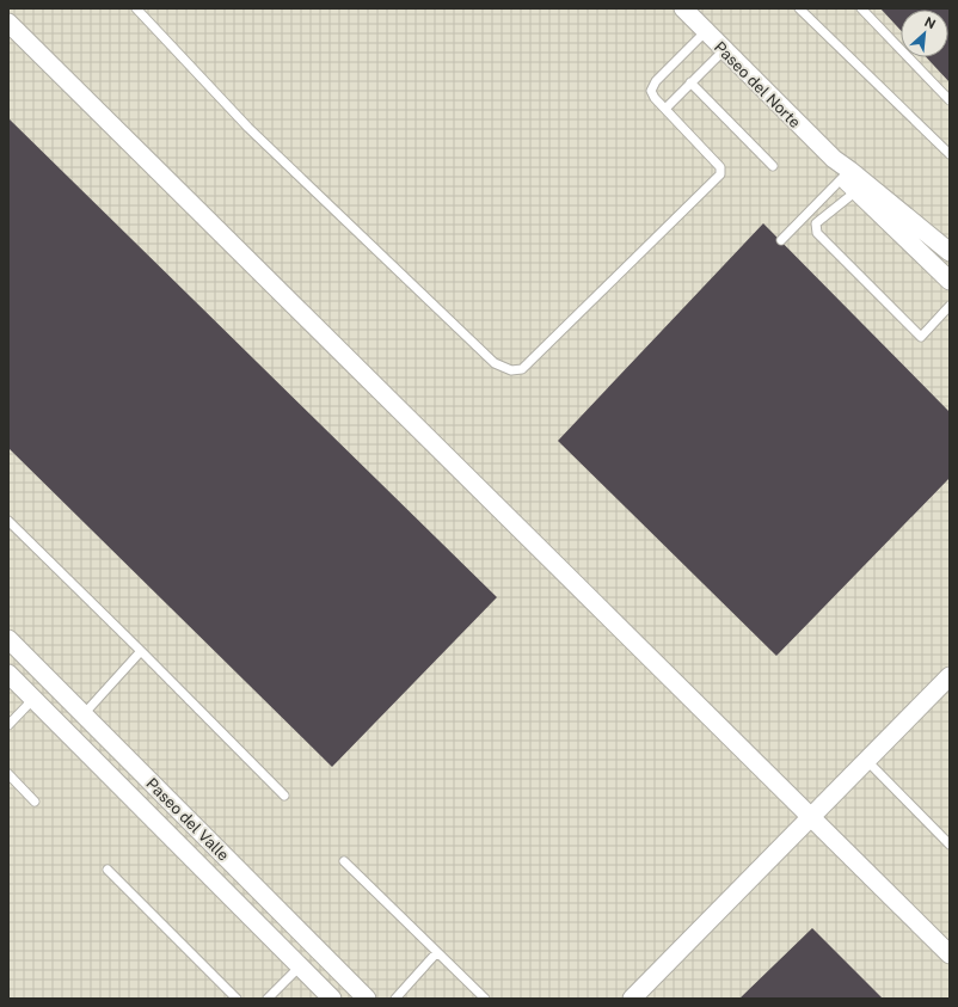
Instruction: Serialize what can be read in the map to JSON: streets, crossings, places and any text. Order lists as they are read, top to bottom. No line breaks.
{"streets":{"street":["Paseo del Norte","Paseo del Valle"]},"north":"top right"}
